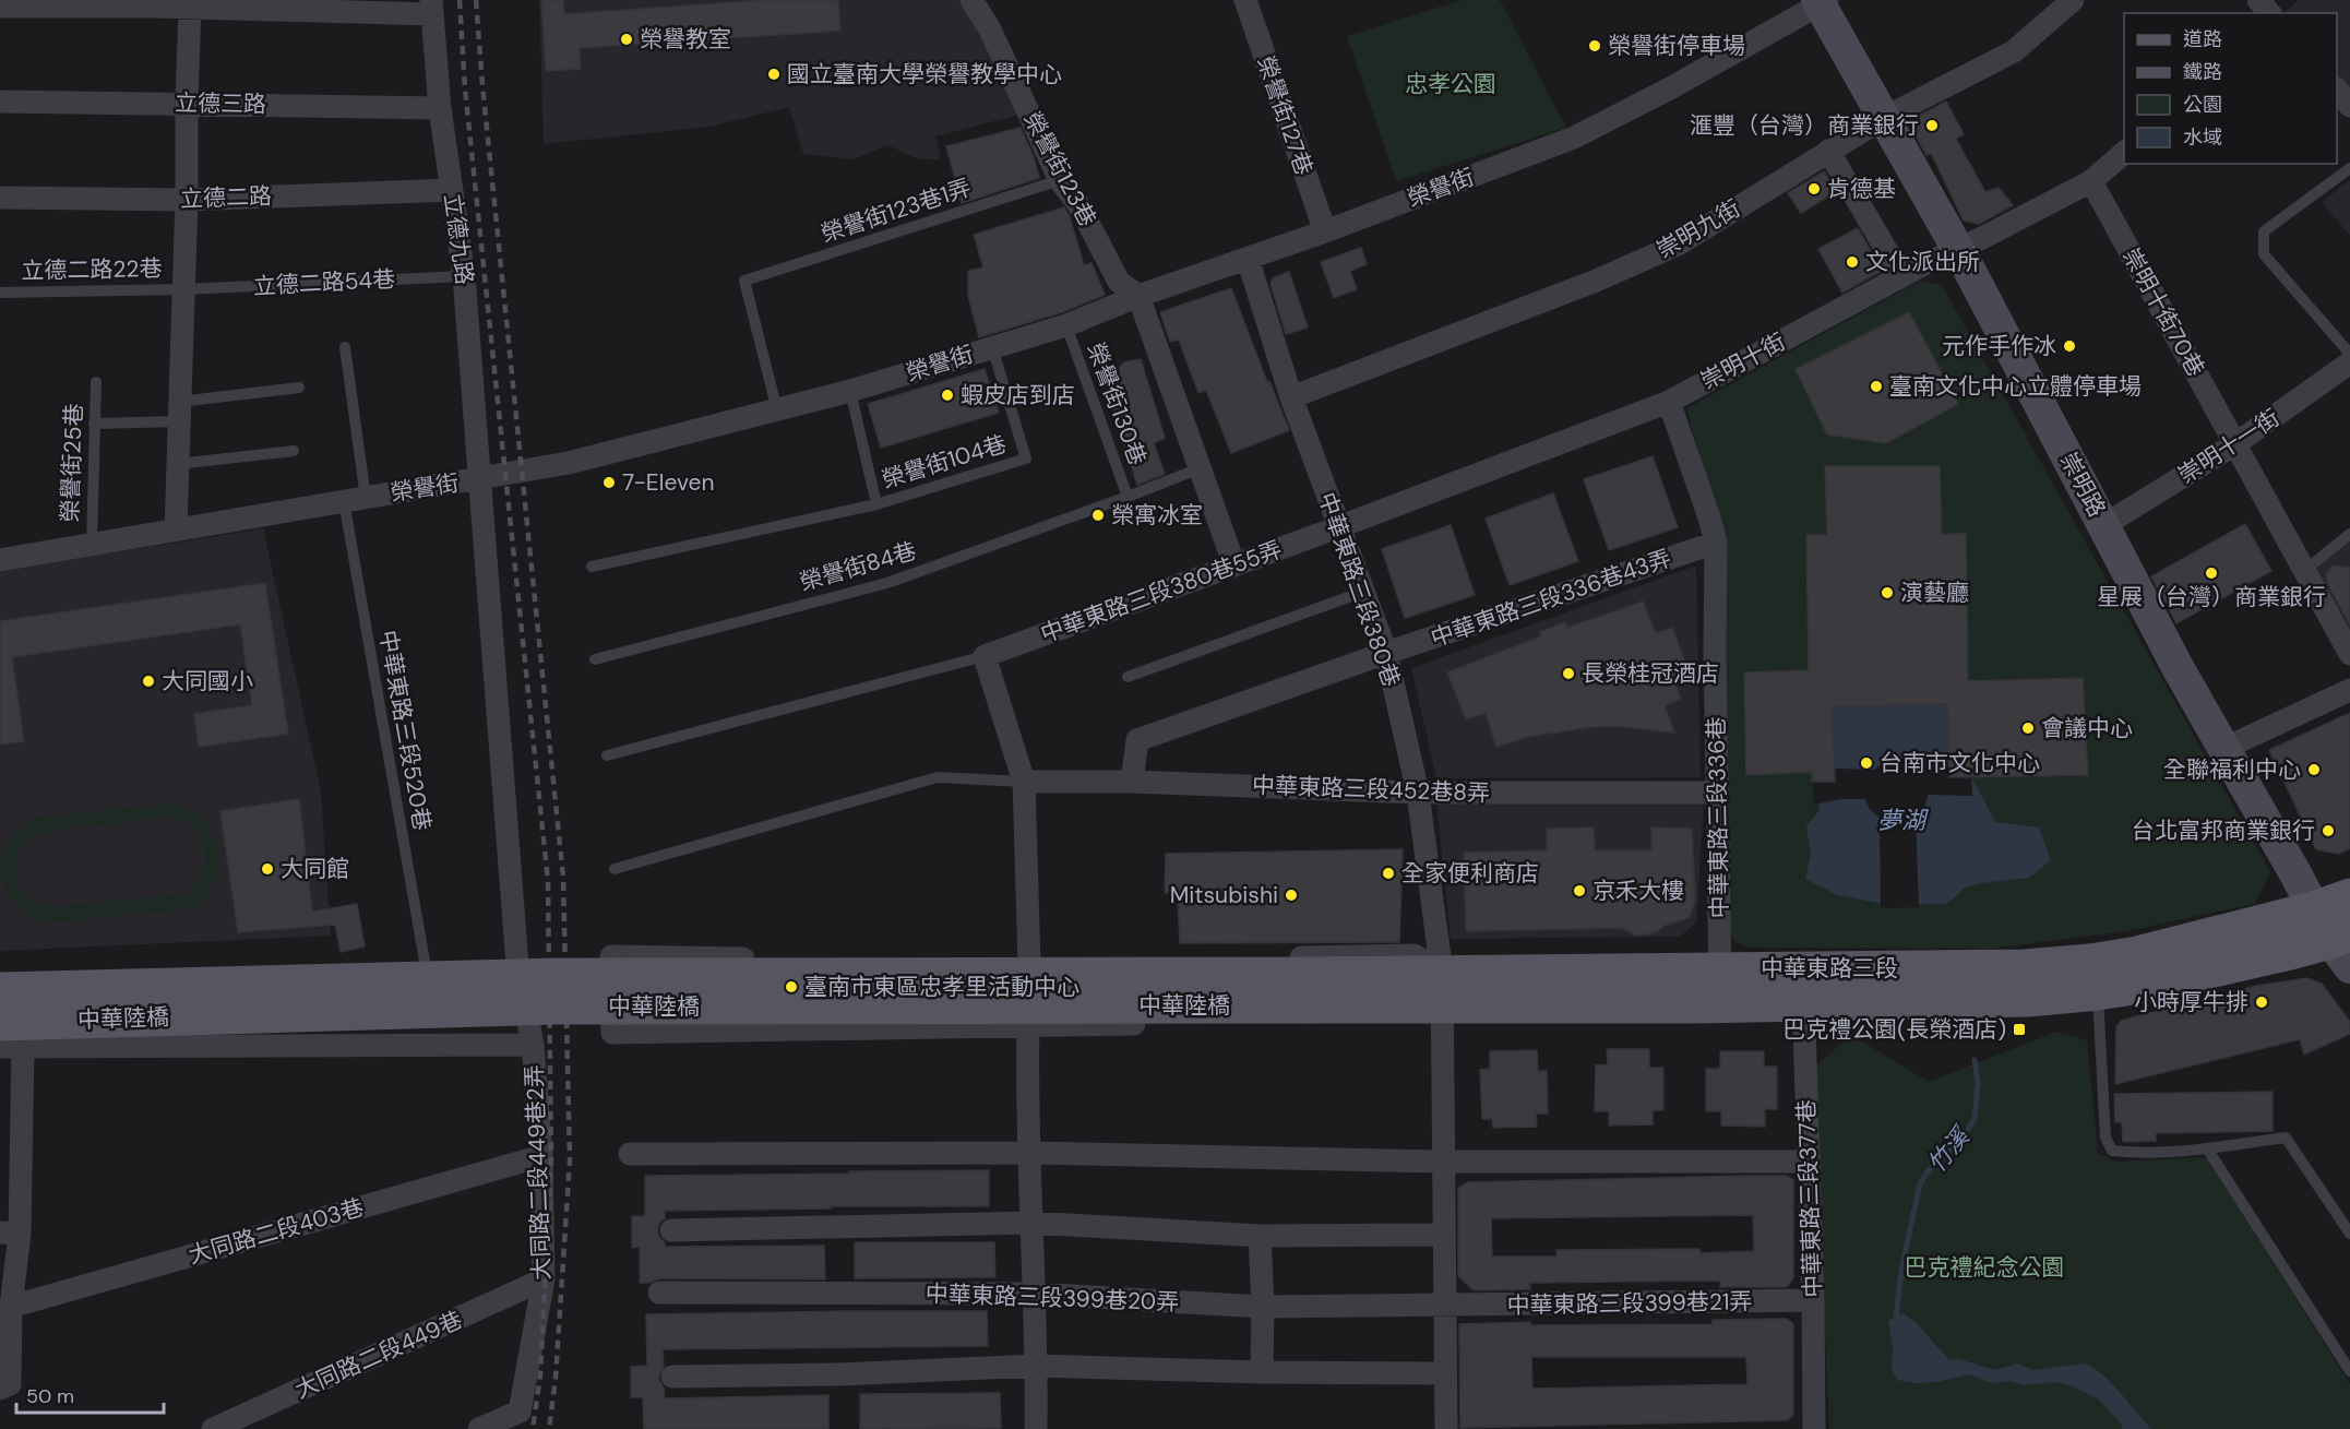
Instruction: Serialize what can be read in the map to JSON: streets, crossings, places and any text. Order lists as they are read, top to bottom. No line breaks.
{"streets":{"main road":["中華東路三段","中華陸橋"],"street":["立德三路","榮譽街127巷","榮譽街123巷","榮譽街","立德二路","崇明九街","立德九路","崇明十街70巷","崇明十街","崇明十一街","崇明路","中華東路三段380巷","中華東路三段380巷55弄","中華東路三段336巷43弄","中華東路三段452巷8弄","中華東路三段336巷","大同路二段449巷2弄","中華東路三段377巷","大同路二段403巷","中華東路三段399巷20弄","中華東路三段399巷21弄","大同路二段449巷"],"lane":["榮譽街123巷1弄","立德二路22巷","立德二路54巷","榮譽街130巷","榮譽街104巷","榮譽街25巷","榮譽街84巷","中華東路三段520巷"]},"crossings":[["立德三路","立德九路"],["榮譽街127巷","榮譽街"],["榮譽街123巷","榮譽街"],["榮譽街123巷","榮譽街123巷1弄"],["榮譽街","榮譽街123巷1弄"],["榮譽街","立德九路"],["榮譽街","榮譽街130巷"],["榮譽街","榮譽街104巷"],["榮譽街","榮譽街25巷"],["榮譽街","崇明路"],["榮譽街","中華東路三段380巷"],["榮譽街","中華東路三段520巷"],["立德二路","立德九路"],["崇明九街","崇明路"],["崇明九街","中華東路三段380巷"],["立德九路","立德二路54巷"],["立德九路","大同路二段449巷2弄"],["立德二路22巷","立德二路54巷"],["崇明十街70巷","崇明十街"],["崇明十街70巷","崇明十一街"],["崇明十街","崇明路"],["崇明十街","中華東路三段380巷"],["崇明十街","中華東路三段380巷55弄"],["崇明十街","中華東路三段336巷"],["榮譽街130巷","榮譽街84巷"],["崇明十一街","崇明路"],["崇明路","中華東路三段"],["中華東路三段380巷","中華東路三段380巷55弄"],["中華東路三段380巷","中華東路三段336巷43弄"],["中華東路三段380巷","中華東路三段452巷8弄"],["中華東路三段380巷","中華東路三段"],["中華東路三段380巷","中華東路三段399巷20弄"],["中華東路三段380巷","中華東路三段399巷21弄"],["中華東路三段336巷43弄","中華東路三段452巷8弄"],["中華東路三段336巷43弄","中華東路三段336巷"],["中華東路三段452巷8弄","中華東路三段336巷"],["中華東路三段336巷","中華東路三段"],["中華東路三段","中華陸橋"],["中華東路三段","中華東路三段377巷"],["大同路二段449巷2弄","大同路二段403巷"],["大同路二段449巷2弄","大同路二段449巷"],["中華東路三段377巷","中華東路三段399巷21弄"],["中華東路三段399巷20弄","中華東路三段399巷21弄"]],"water":["夢湖","竹溪"],"parks":["忠孝公園","巴克禮紀念公園"],"places":{"other":["榮譽教室","榮譽街停車場","國立臺南大學榮譽教學中心","滙豐（台灣）商業銀行","肯德基","文化派出所","元作手作冰","臺南文化中心立體停車場","蝦皮店到店","7-Eleven","榮寓冰室","星展（台灣）商業銀行","演藝廳","長榮桂冠酒店","大同國小","會議中心","台南市文化中心","全聯福利中心","台北富邦商業銀行","大同館","全家便利商店","京禾大樓","Mitsubishi","臺南市東區忠孝里活動中心","小時厚牛排"],"transit":["巴克禮公園(長榮酒店)"]},"legend":["道路","鐵路","公園","水域"],"scale_bar":"50 m"}
